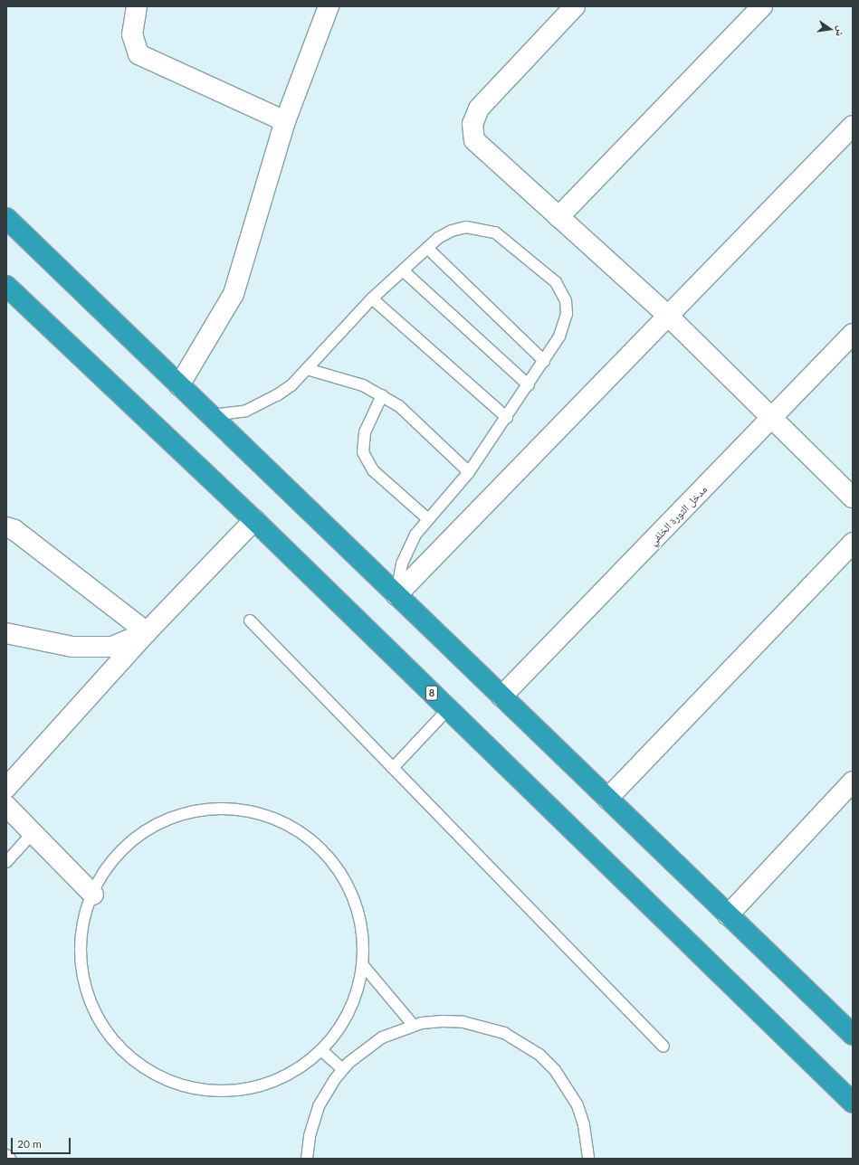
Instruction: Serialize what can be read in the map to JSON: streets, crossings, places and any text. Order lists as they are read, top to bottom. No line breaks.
{"streets":{"highway":["8"],"street":["مدخل الثورة الخلفي"]},"scale_bar":"20 m","north":"right"}
